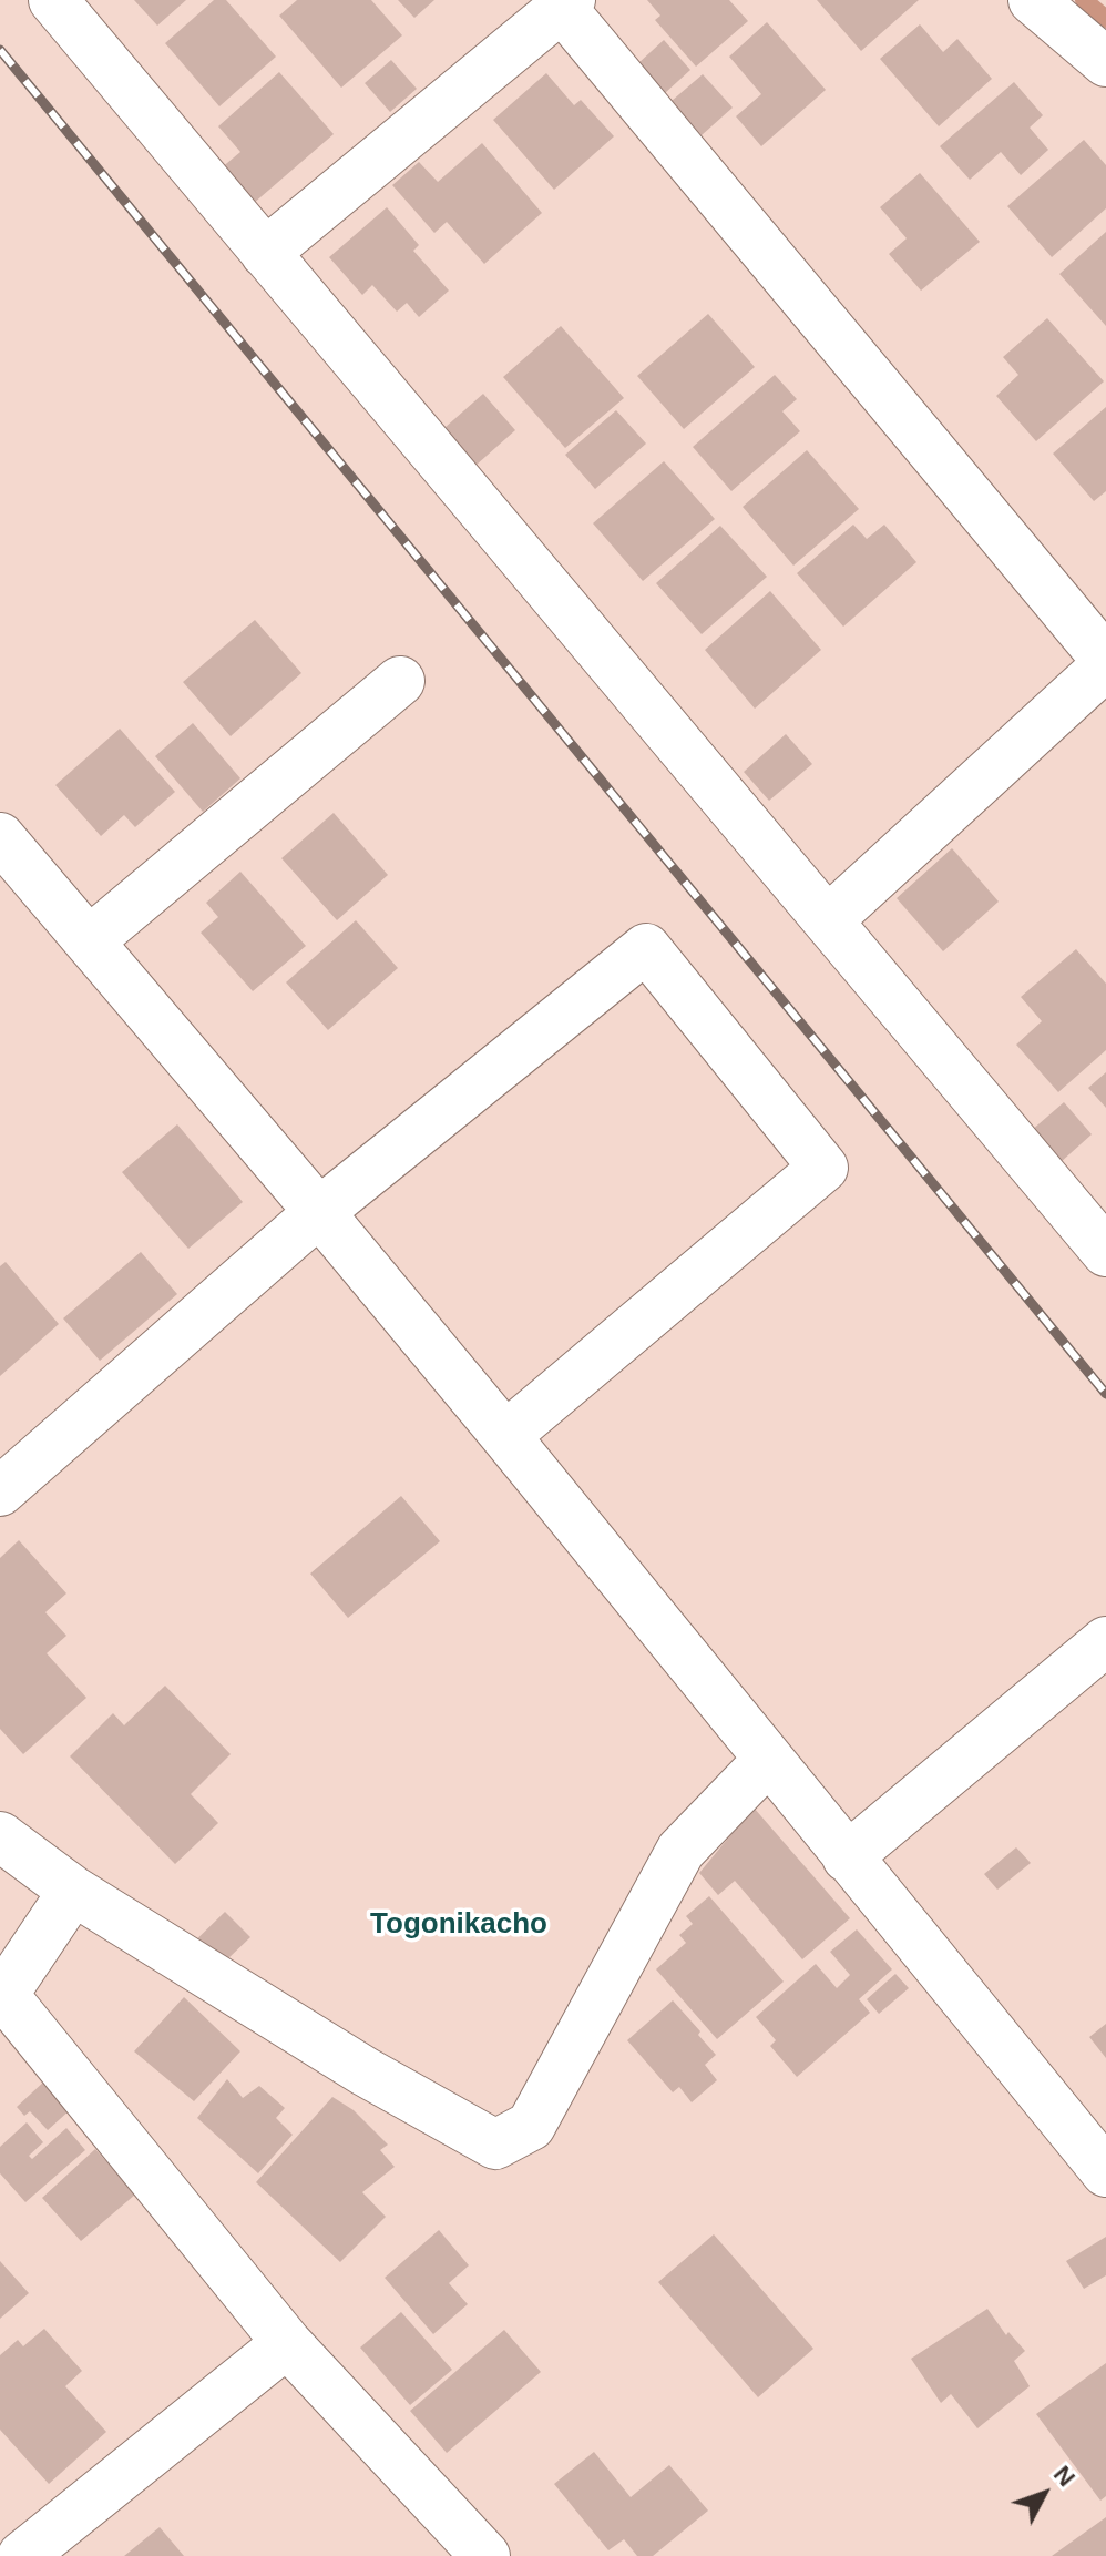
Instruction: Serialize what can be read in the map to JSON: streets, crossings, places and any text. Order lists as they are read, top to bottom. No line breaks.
{"districts":["Togonikacho"],"north":"top right"}
